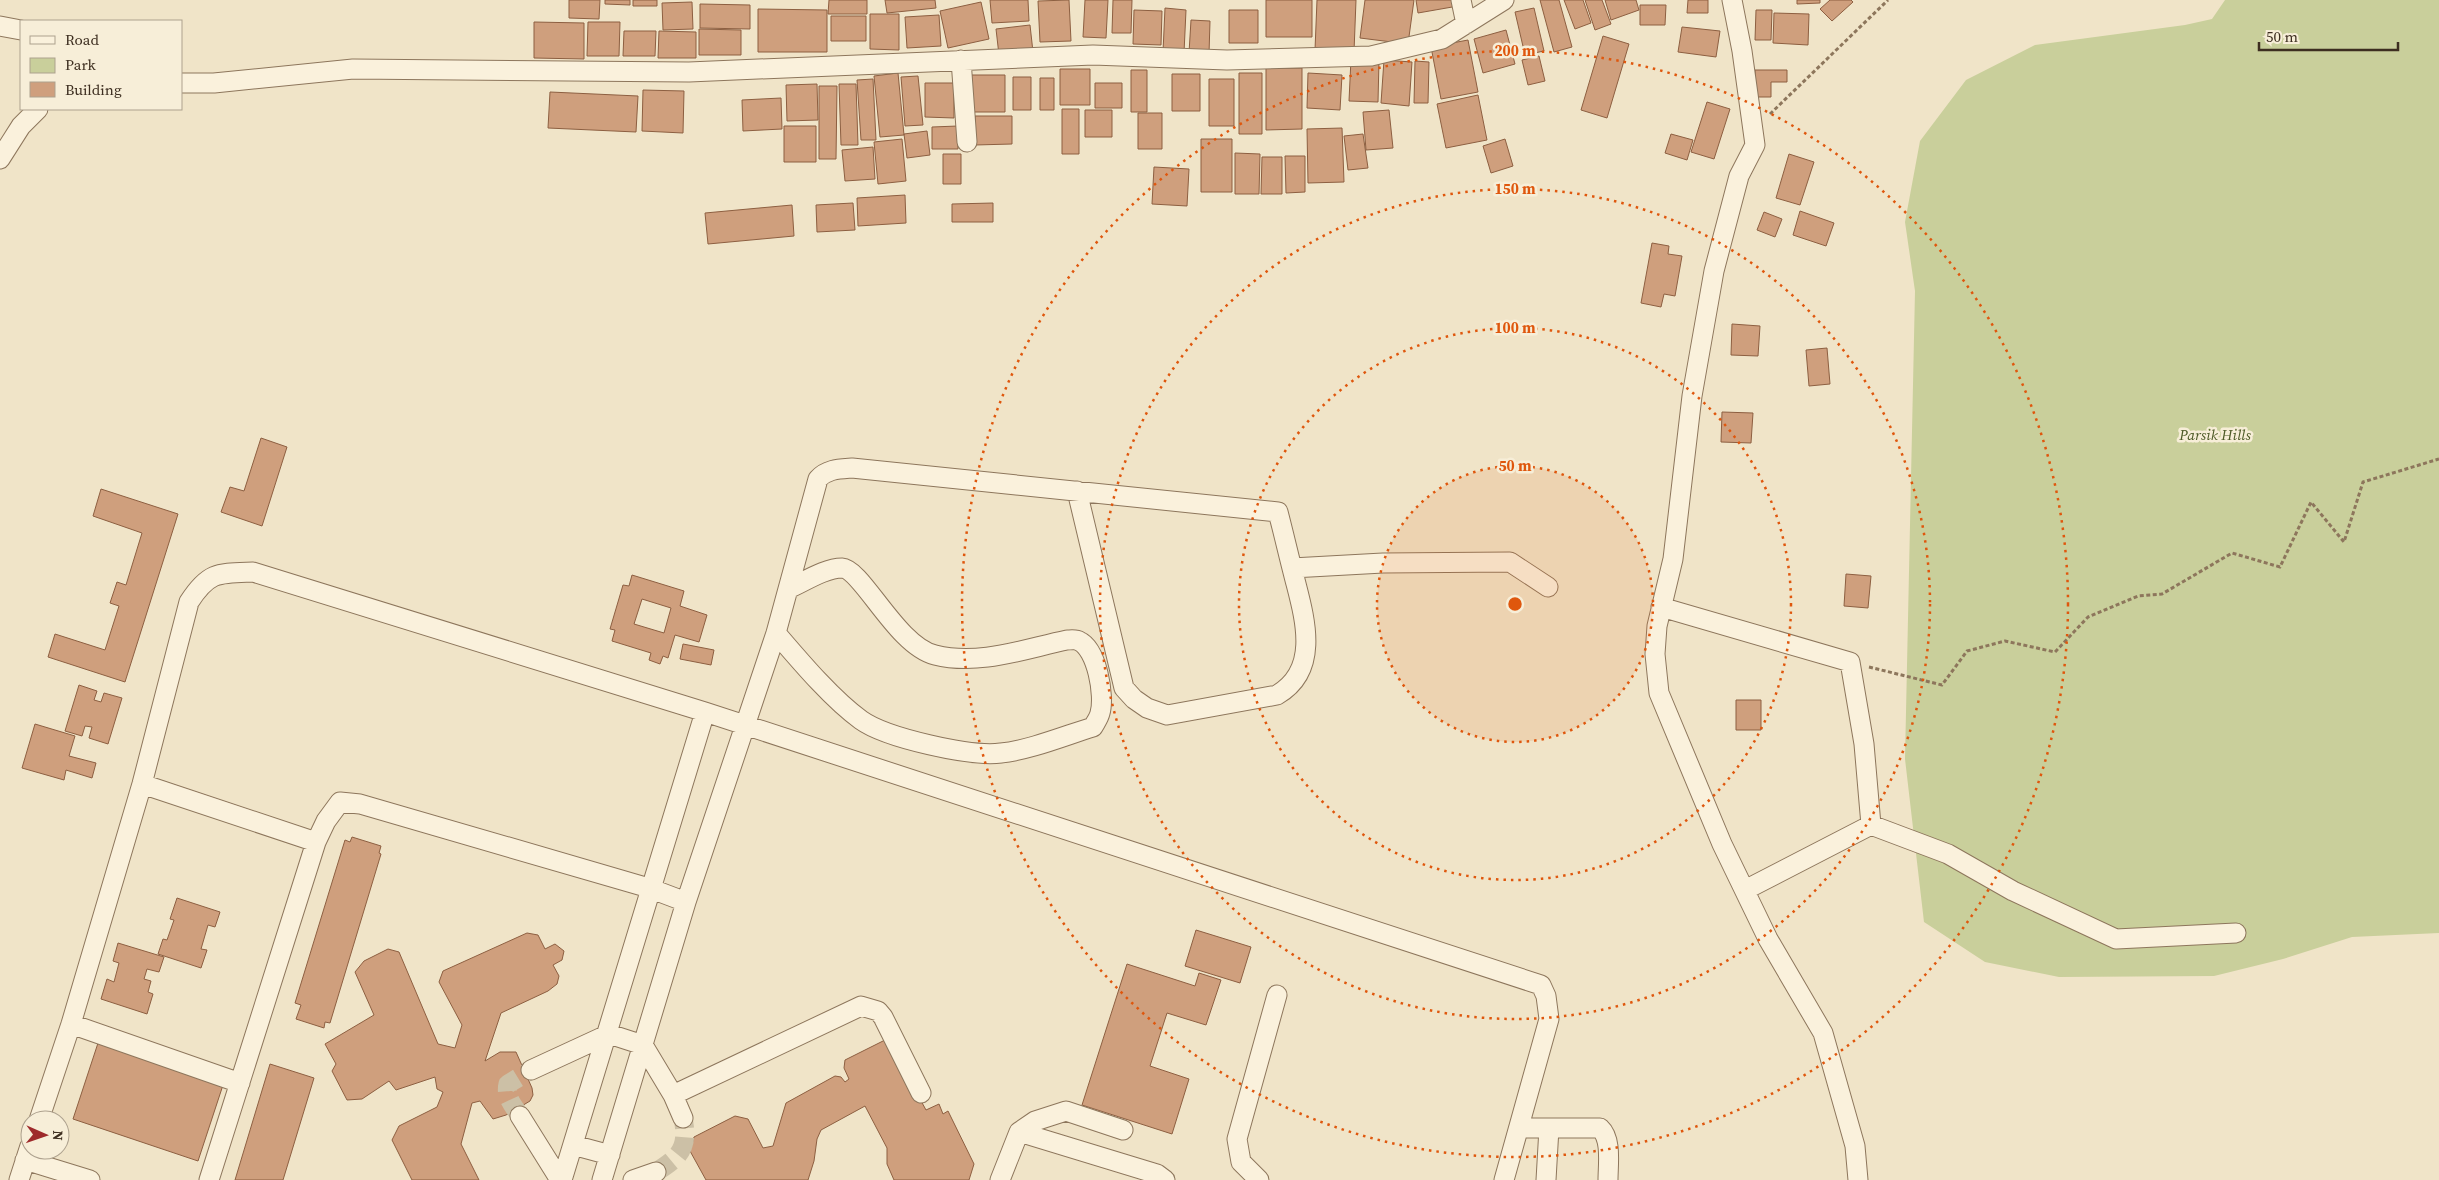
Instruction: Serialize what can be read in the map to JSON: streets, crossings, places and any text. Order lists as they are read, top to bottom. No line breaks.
{"parks":["Parsik Hills"],"legend":["Road","Park","Building"],"scale_bar":"50 m","north":"right","rings":["200 m","150 m","100 m","50 m"]}
